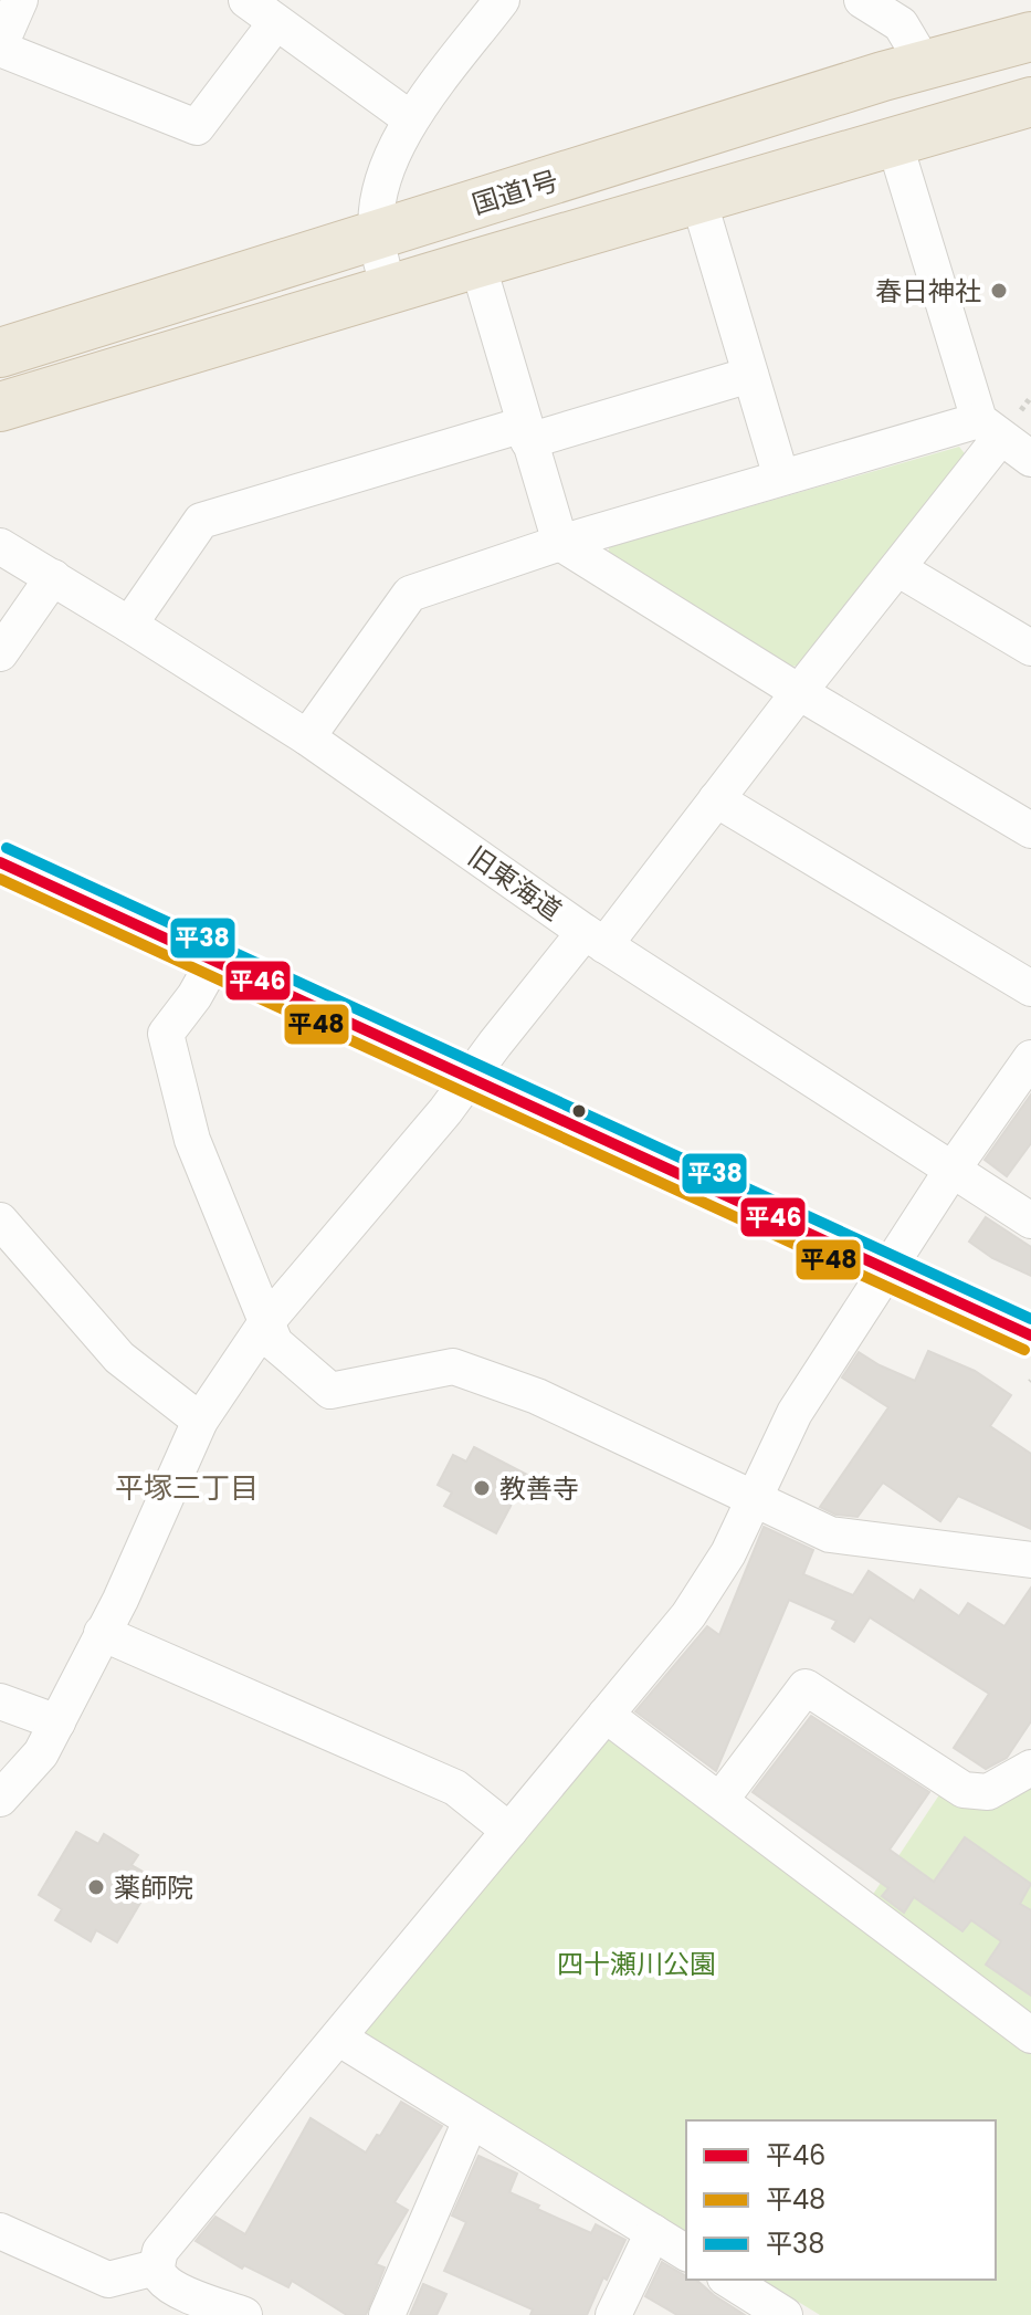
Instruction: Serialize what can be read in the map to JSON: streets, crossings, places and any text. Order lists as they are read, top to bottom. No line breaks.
{"streets":{"highway":["国道1号"],"street":["旧東海道"]},"districts":["平塚三丁目"],"parks":["四十瀬川公園"],"places":["春日神社","教善寺","薬師院"],"lines":["transit line 平38","transit line 平46","transit line 平48"],"legend":["平46","平48","平38"]}
